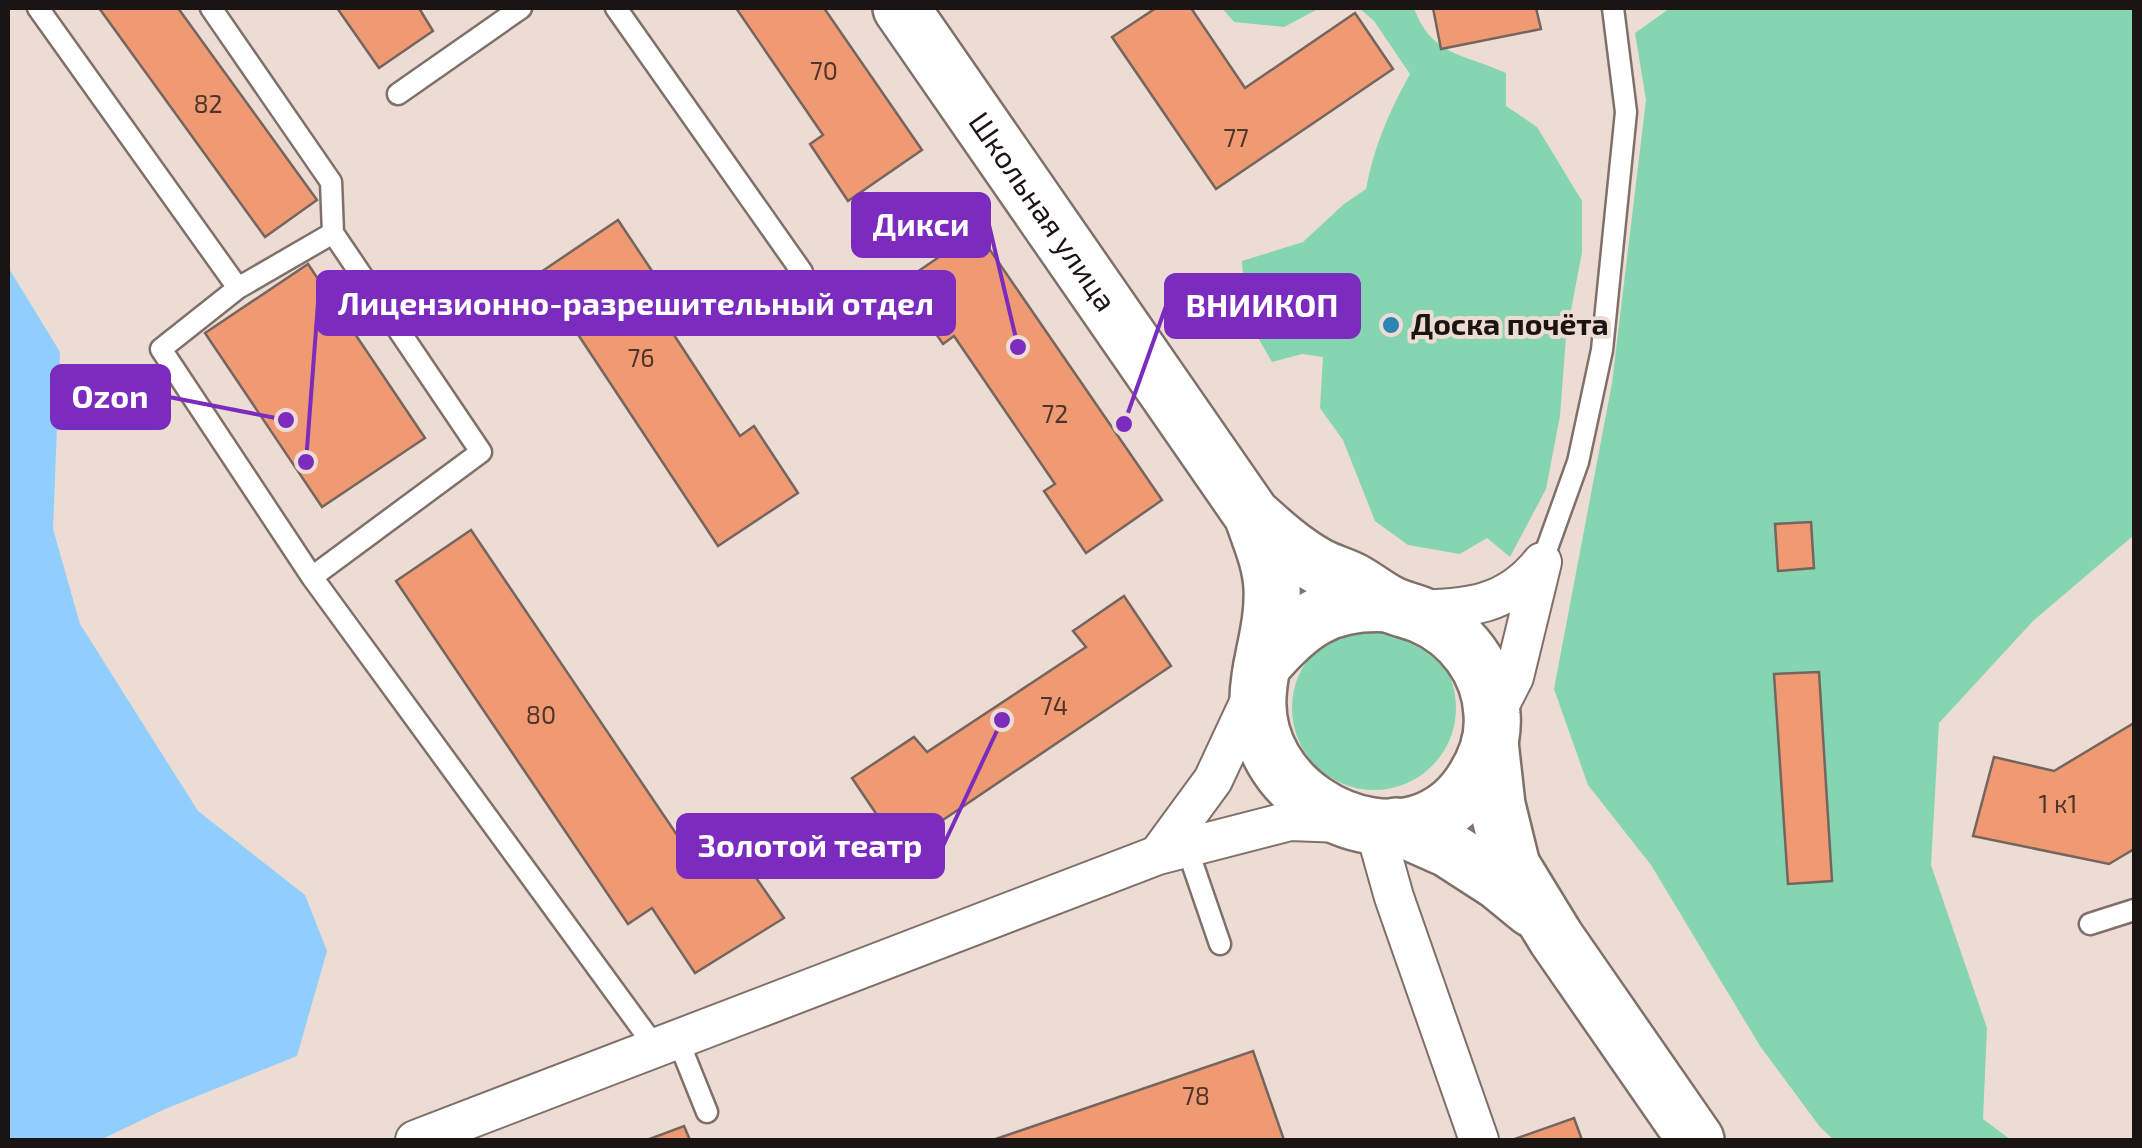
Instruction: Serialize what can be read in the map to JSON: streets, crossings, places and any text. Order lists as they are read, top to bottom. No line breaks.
{"streets":{"main road":["Школьная улица"]},"places":["Доска почёта","Дикси","Ozon","ВНИИКОП","Лицензионно-разрешительный отдел","Золотой театр"],"house_numbers":["70","82","77","76","72","74","80","1 к1","78"]}
